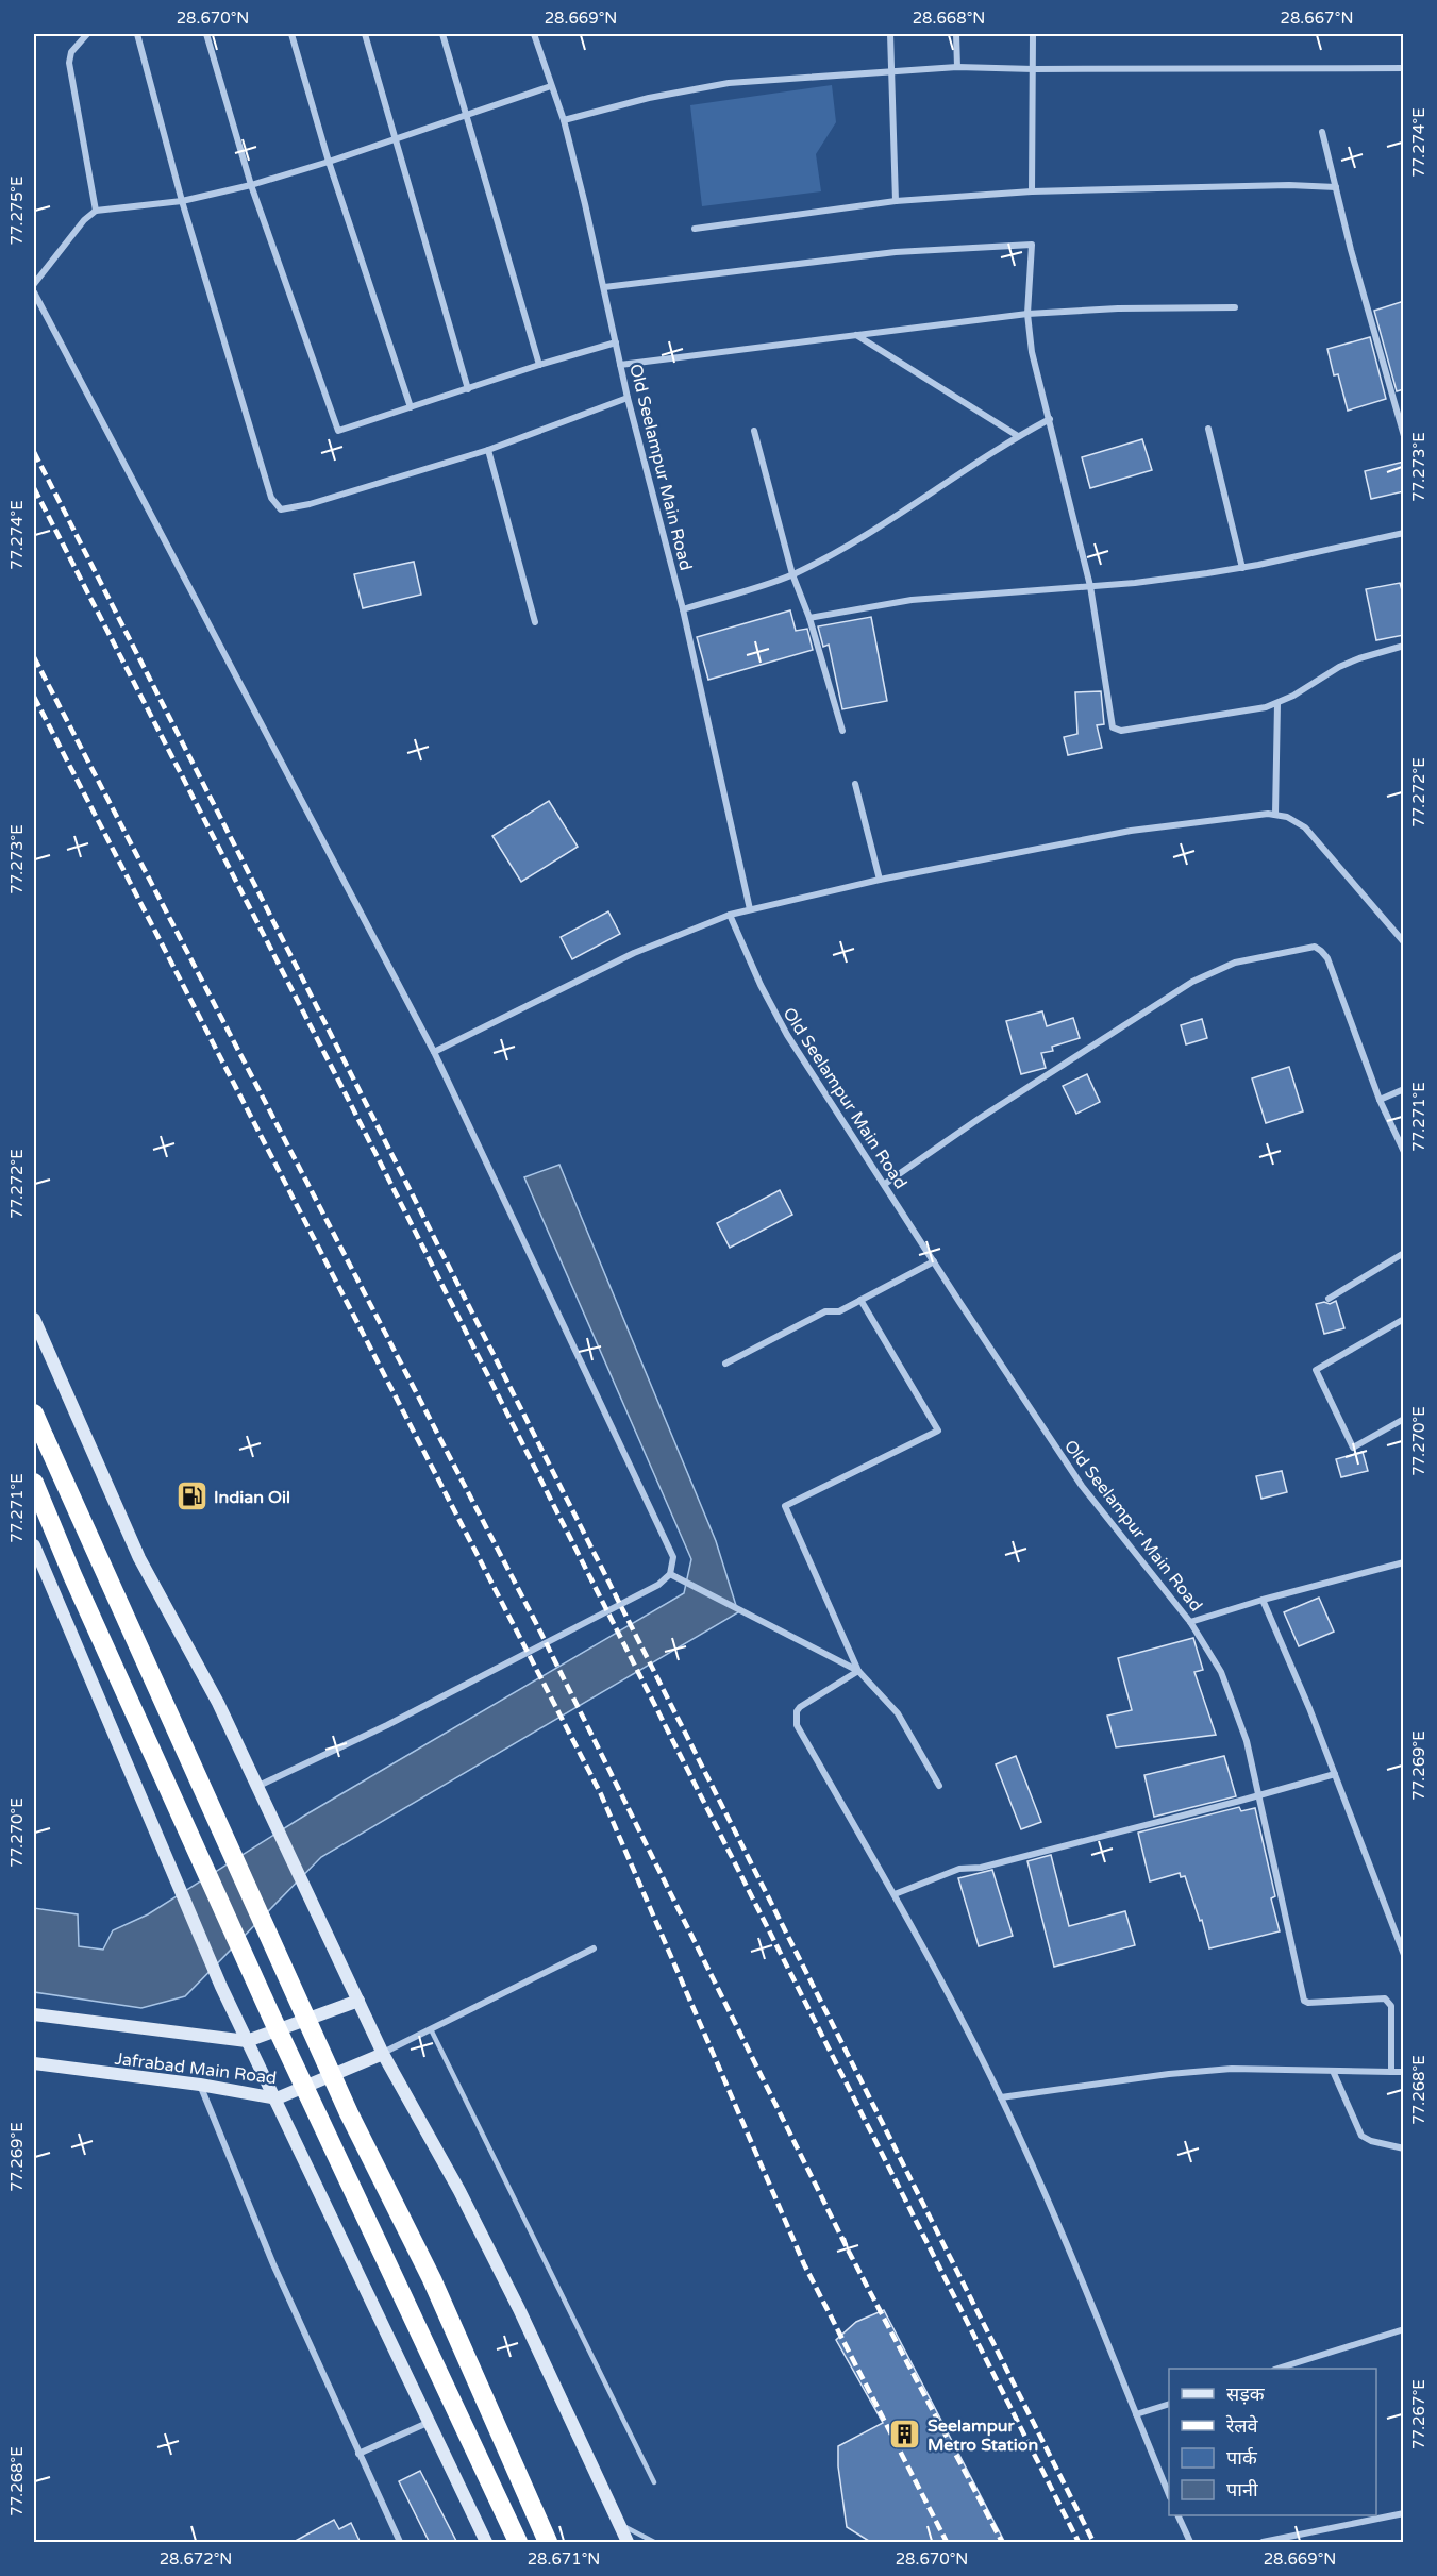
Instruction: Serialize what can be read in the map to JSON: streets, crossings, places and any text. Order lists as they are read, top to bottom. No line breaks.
{"streets":{"main road":["Jafrabad Main Road"],"street":["Old Seelampur Main Road"]},"places":{"fuel station":["Indian Oil"],"building":["Seelampur Metro Station"]},"legend":["सड़क","रेलवे","पार्क","पानी"],"coordinates":["28.670°N","28.669°N","28.668°N","28.667°N","77.274°E","77.275°E","77.273°E","77.272°E","77.271°E","77.270°E","77.269°E","77.268°E","77.267°E","28.672°N","28.671°N"]}
